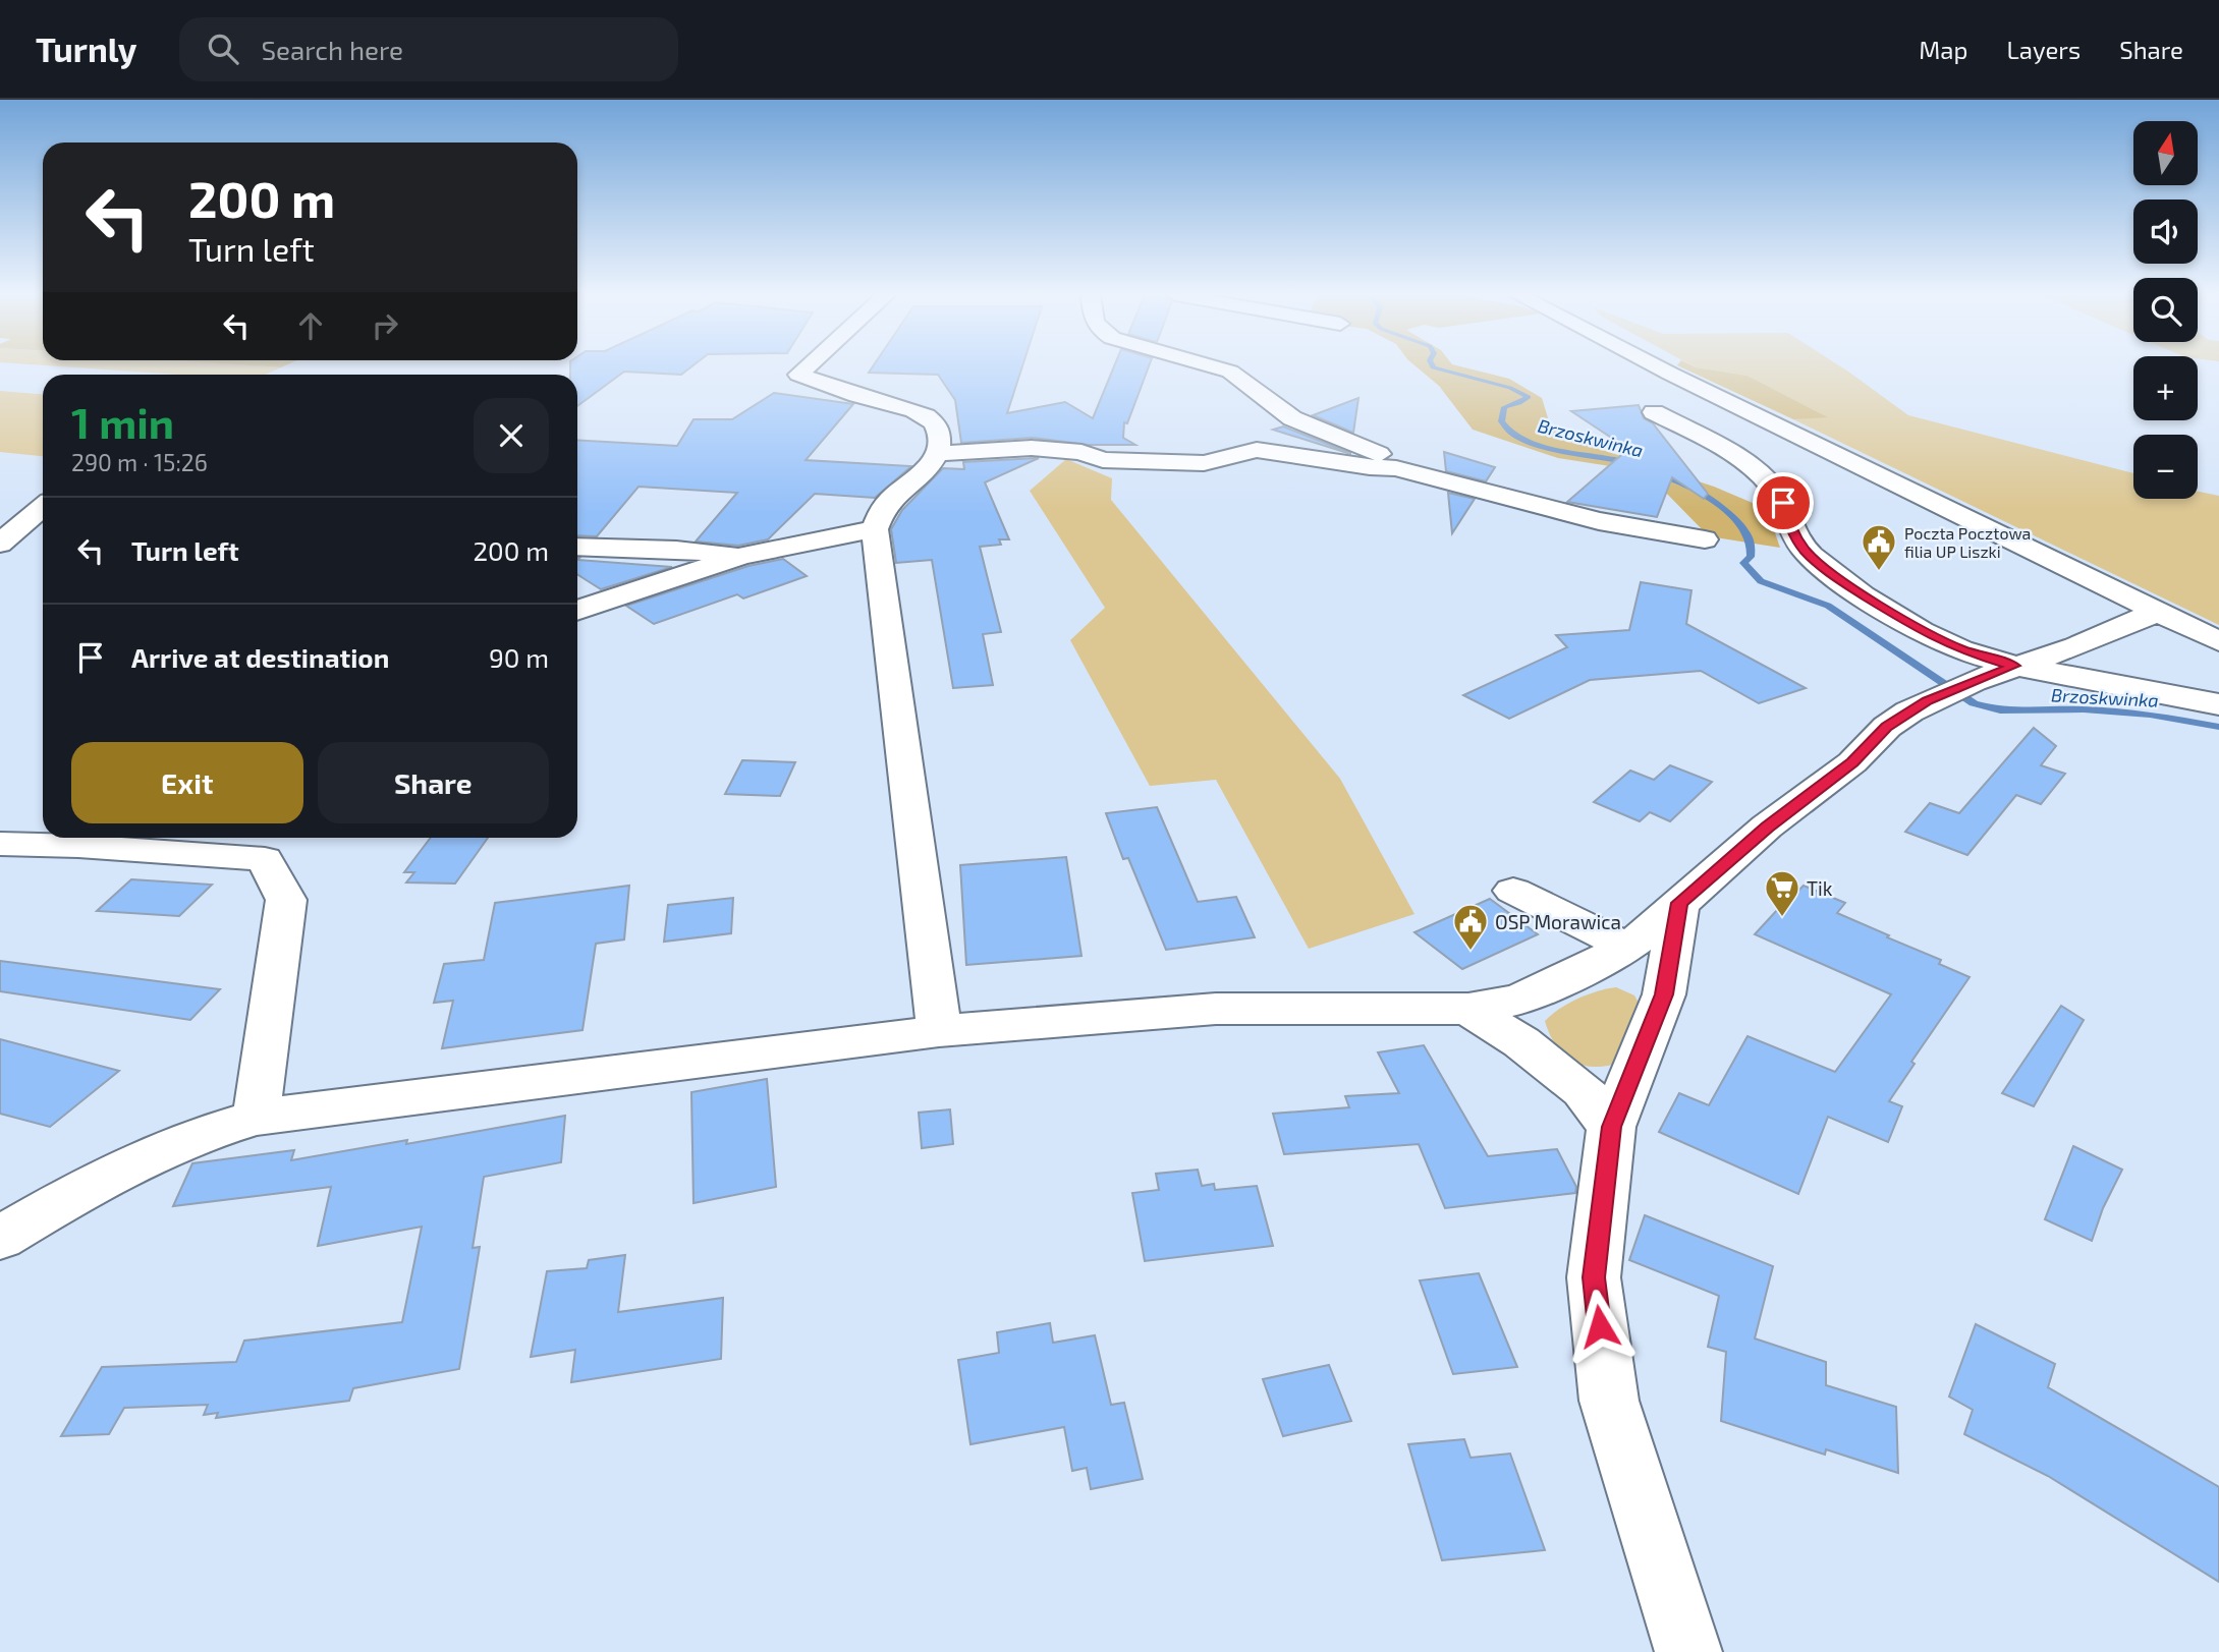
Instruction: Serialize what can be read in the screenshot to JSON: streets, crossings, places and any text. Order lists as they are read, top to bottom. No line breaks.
{"water":["Brzoskwinka"],"places":{"public building":["Poczta Pocztowa filia UP Liszki","OSP Morawica"],"supermarket":["Tik"]},"north":"top","page":{"header":"Turnly","search":"Search here","nav":["Map","Layers","Share"],"map_buttons":["+","−"],"turn":["200 m","Turn left"],"heading":["1 min","290 m · 15:26"],"list":[{"name":"Turn left","value":"200 m"},{"name":"Arrive at destination","value":"90 m"}],"buttons":["Exit","Share"]}}
